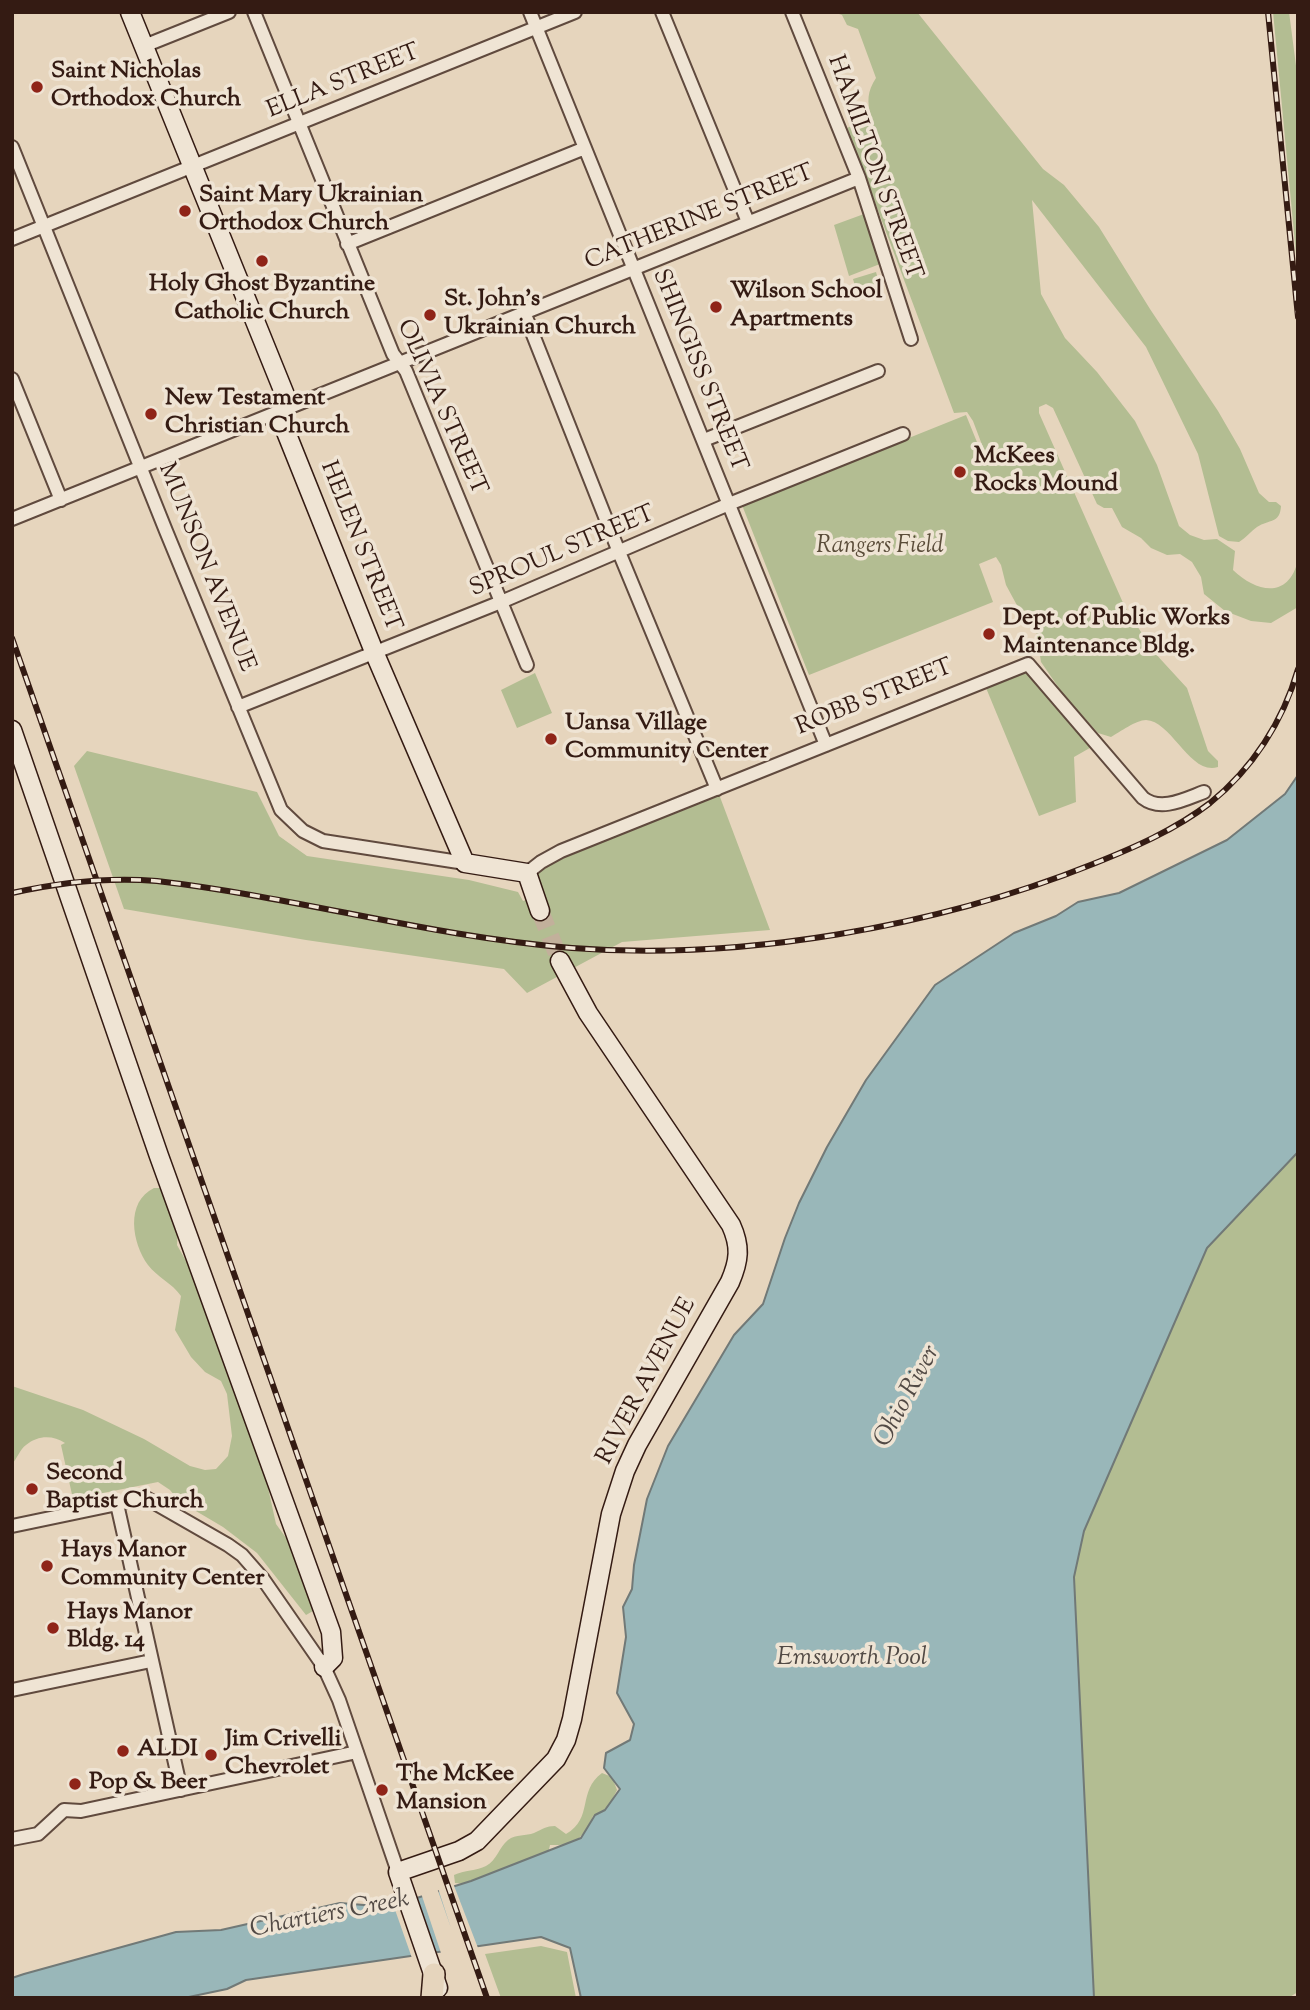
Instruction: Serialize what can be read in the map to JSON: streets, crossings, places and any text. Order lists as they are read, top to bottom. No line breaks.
{"streets":{"street":["ELLA STREET","HAMILTON STREET","CATHERINE STREET","SHINGISS STREET","OLIVIA STREET","HELEN STREET","SPROUL STREET","MUNSON AVENUE","ROBB STREET","RIVER AVENUE"]},"crossings":[["ELLA STREET","SHINGISS STREET"],["ELLA STREET","OLIVIA STREET"],["ELLA STREET","HELEN STREET"],["ELLA STREET","MUNSON AVENUE"],["HAMILTON STREET","CATHERINE STREET"],["CATHERINE STREET","SHINGISS STREET"],["CATHERINE STREET","OLIVIA STREET"],["CATHERINE STREET","HELEN STREET"],["CATHERINE STREET","MUNSON AVENUE"],["SHINGISS STREET","SPROUL STREET"],["SHINGISS STREET","ROBB STREET"],["OLIVIA STREET","SPROUL STREET"],["HELEN STREET","SPROUL STREET"],["HELEN STREET","MUNSON AVENUE"],["SPROUL STREET","MUNSON AVENUE"]],"water":["Ohio River","Emsworth Pool","Chartiers Creek"],"parks":["Rangers Field"],"places":["Saint Nicholas Orthodox Church","Saint Mary Ukrainian Orthodox Church","Holy Ghost Byzantine Catholic Church","Wilson School Apartments","St. John's Ukrainian Church","New Testament Christian Church","McKees Rocks Mound","Dept. of Public Works Maintenance Bldg.","Uansa Village Community Center","Second Baptist Church","Hays Manor Community Center","Hays Manor Bldg. 14","ALDI","Jim Crivelli Chevrolet","Pop & Beer","The McKee Mansion"]}
